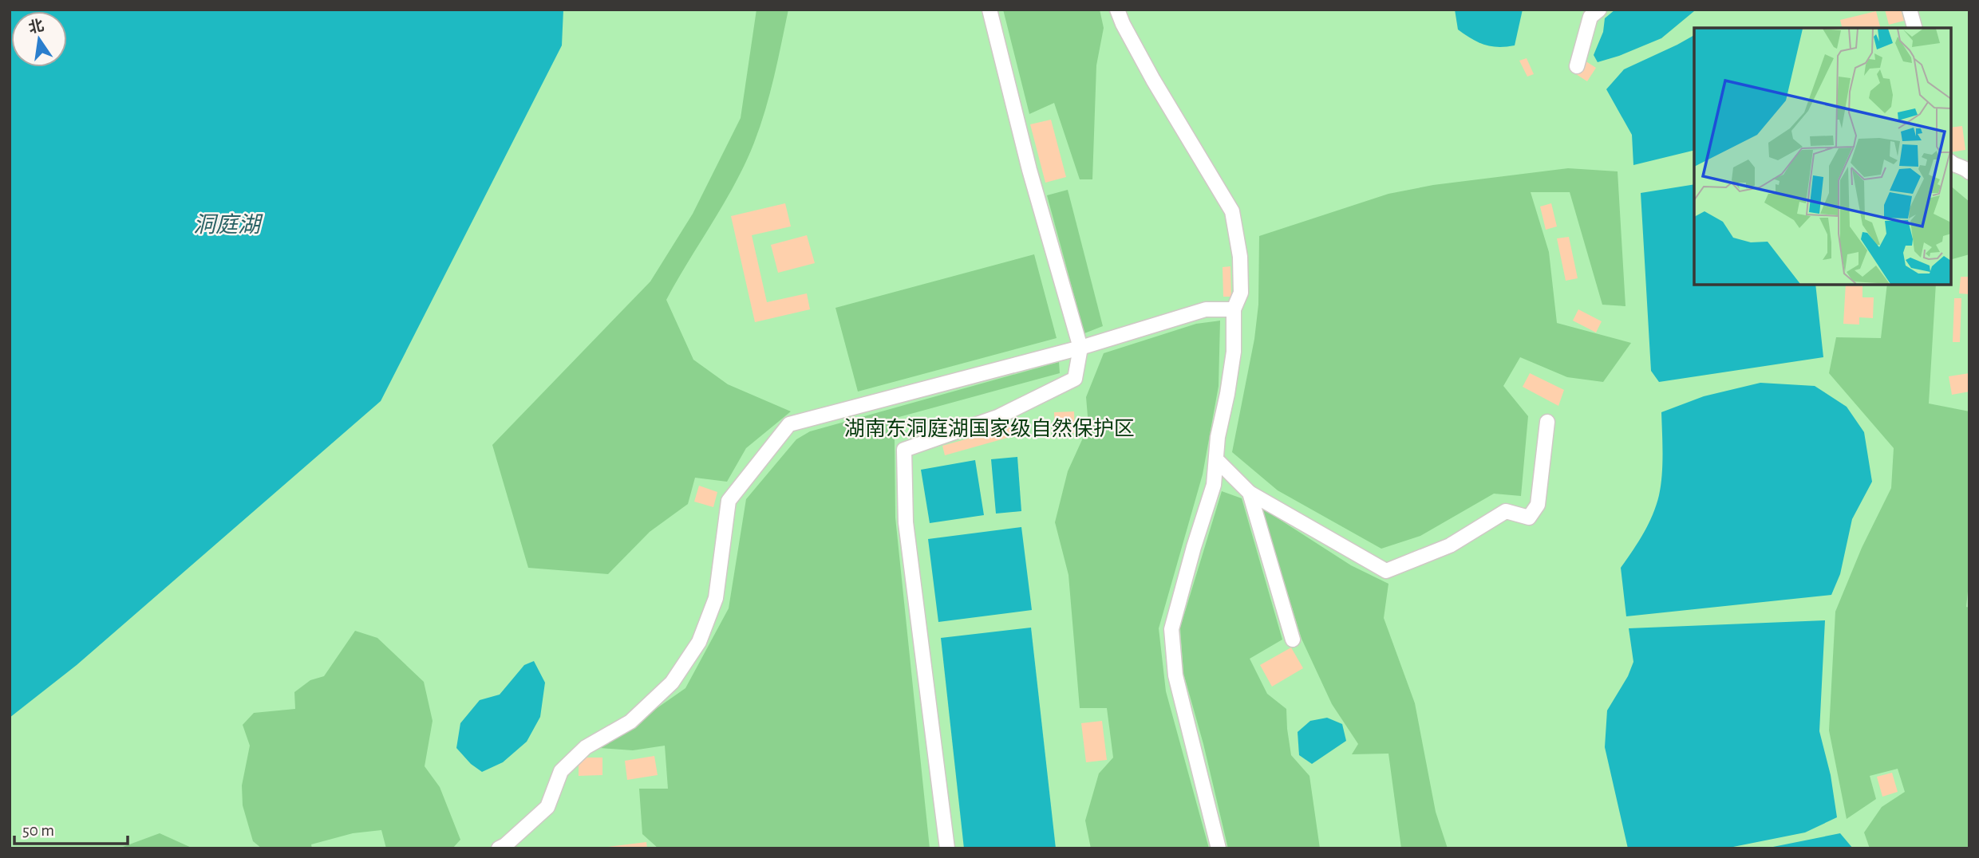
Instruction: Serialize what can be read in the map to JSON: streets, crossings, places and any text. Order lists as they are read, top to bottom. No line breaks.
{"water":["洞庭湖"],"parks":["湖南东洞庭湖国家级自然保护区"],"scale_bar":"50 m","north":"top"}
